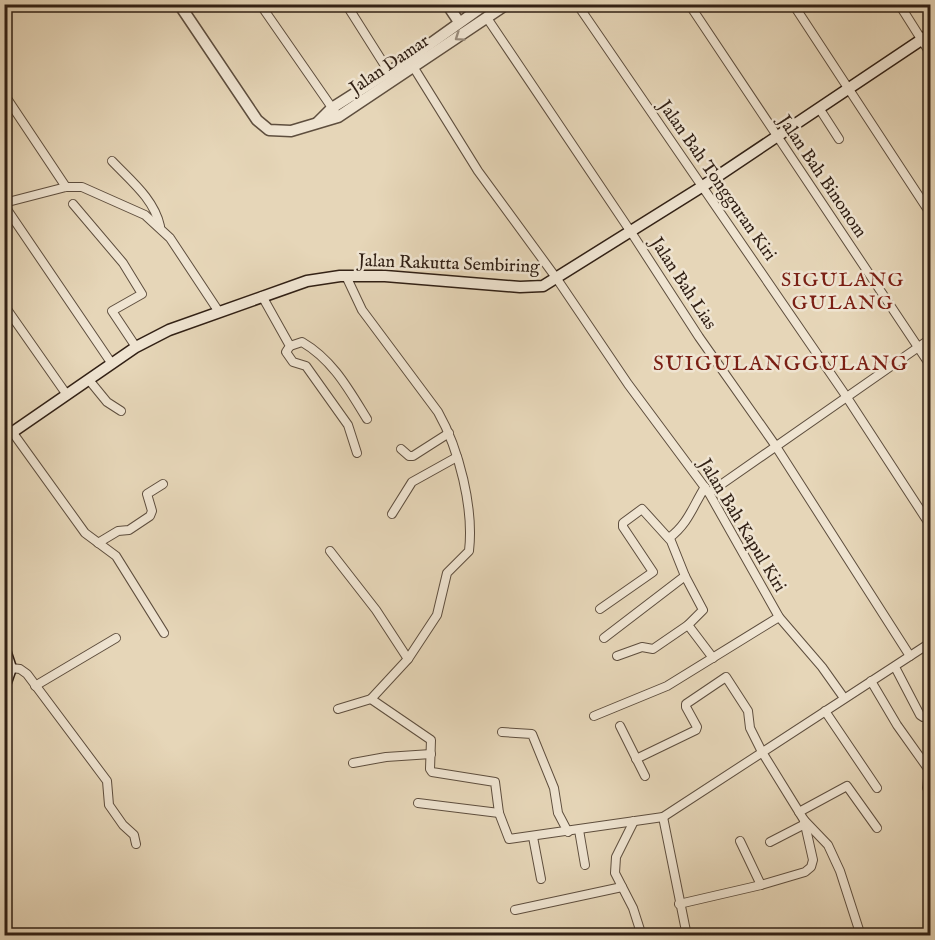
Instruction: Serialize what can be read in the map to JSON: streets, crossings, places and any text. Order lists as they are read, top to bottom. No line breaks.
{"streets":{"main road":["Jalan Damar","Jalan Rakutta Sembiring"],"street":["Jalan Bah Binonom","Jalan Bah Tongguran Kiri","Jalan Bah Lias","Jalan Bah Kapul Kiri"]},"crossings":[["Jalan Damar","Jalan Bah Lias"],["Jalan Damar","Jalan Bah Kapul Kiri"],["Jalan Bah Binonom","Jalan Rakutta Sembiring"],["Jalan Bah Tongguran Kiri","Jalan Rakutta Sembiring"],["Jalan Rakutta Sembiring","Jalan Bah Lias"],["Jalan Rakutta Sembiring","Jalan Bah Kapul Kiri"]],"districts":["SIGULANG GULANG","SUIGULANGGULANG"]}
